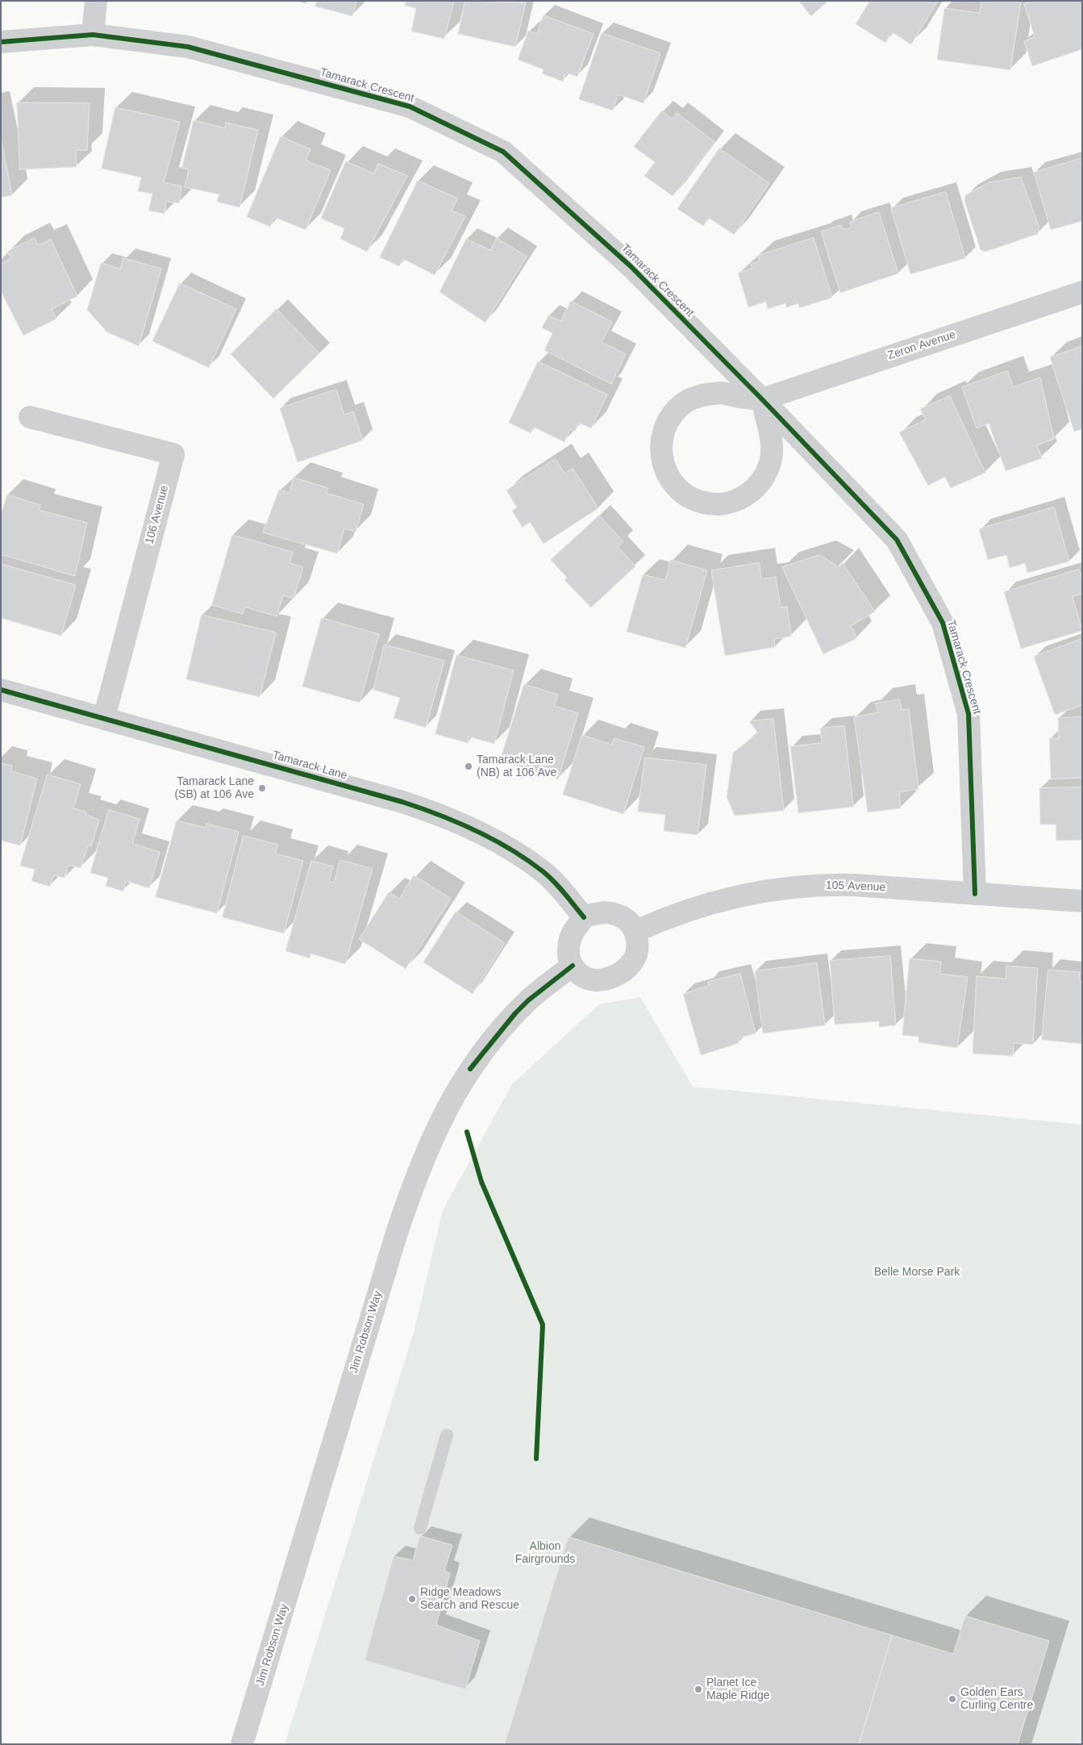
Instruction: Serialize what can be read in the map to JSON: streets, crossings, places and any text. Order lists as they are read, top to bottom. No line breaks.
{"streets":{"street":["Tamarack Crescent","Zeron Avenue","106 Avenue","Tamarack Lane","105 Avenue","Jim Robson Way"]},"crossings":[["Tamarack Crescent","Zeron Avenue"],["Tamarack Crescent","105 Avenue"],["106 Avenue","Tamarack Lane"],["Tamarack Lane","105 Avenue"],["Tamarack Lane","Jim Robson Way"],["105 Avenue","Jim Robson Way"]],"parks":["Belle Morse Park","Albion Fairgrounds"],"places":["Tamarack Lane (NB) at 106 Ave","Tamarack Lane (SB) at 106 Ave","Ridge Meadows Search and Rescue","Planet Ice Maple Ridge","Golden Ears Curling Centre"]}
